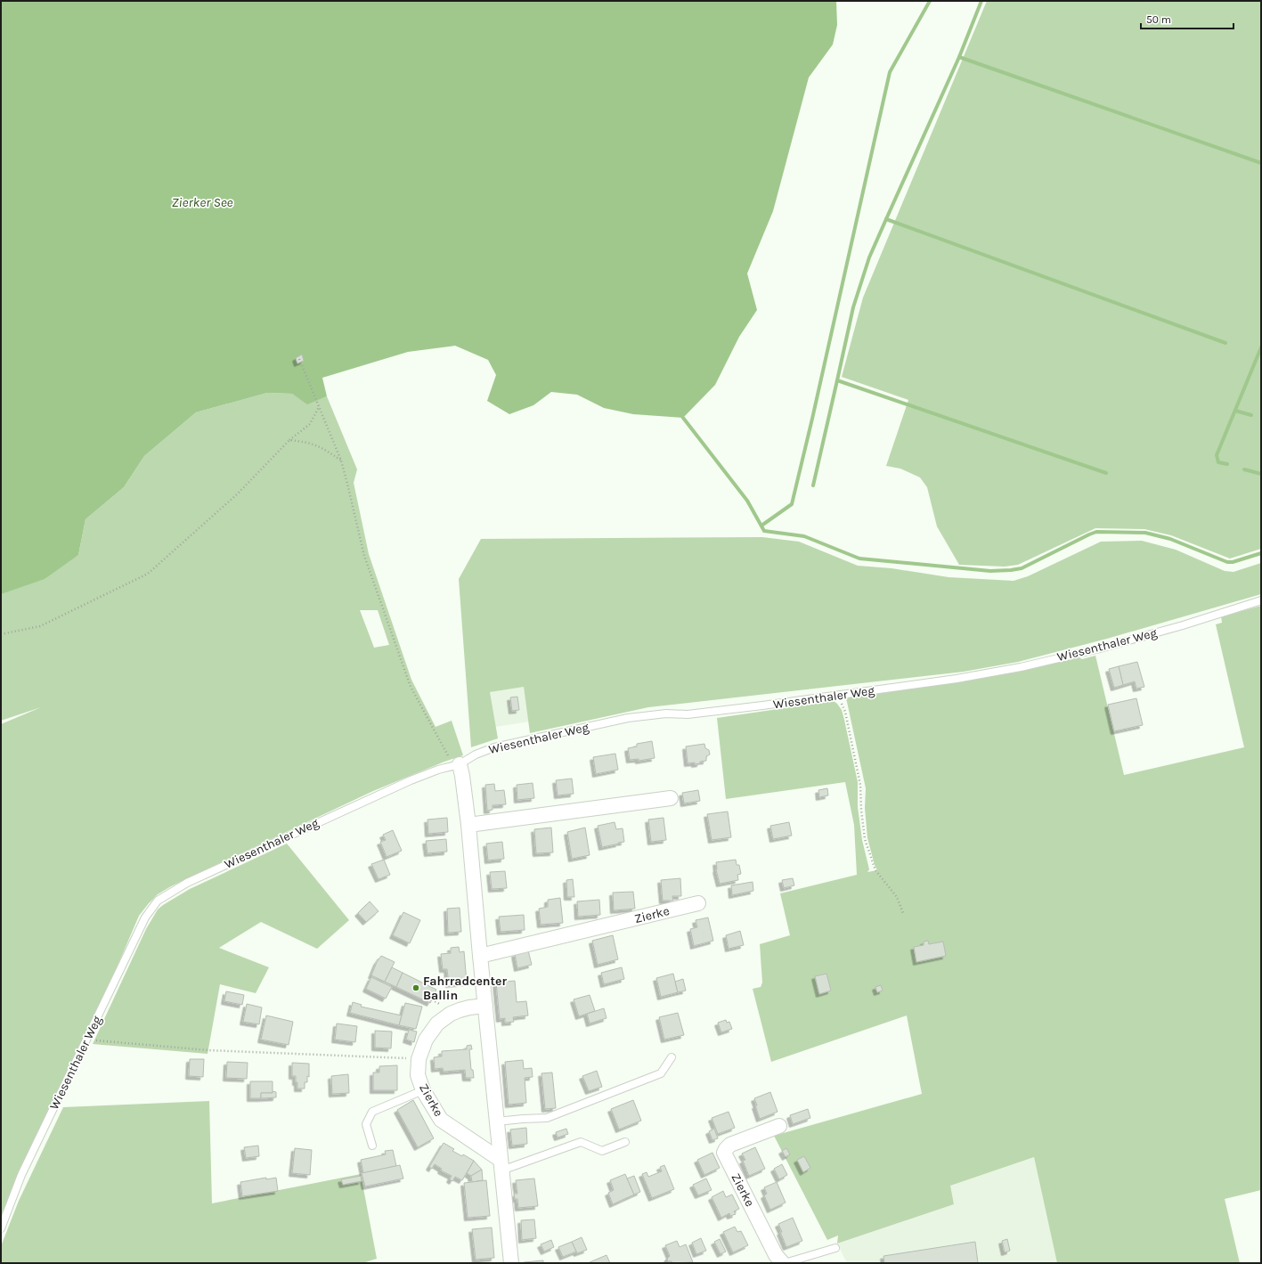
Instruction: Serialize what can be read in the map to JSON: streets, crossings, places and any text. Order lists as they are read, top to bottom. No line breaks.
{"streets":{"street":["Zierke"],"lane":["Wiesenthaler Weg"]},"water":["Zierker See"],"places":["Fahrradcenter Ballin"],"scale_bar":"50 m"}
